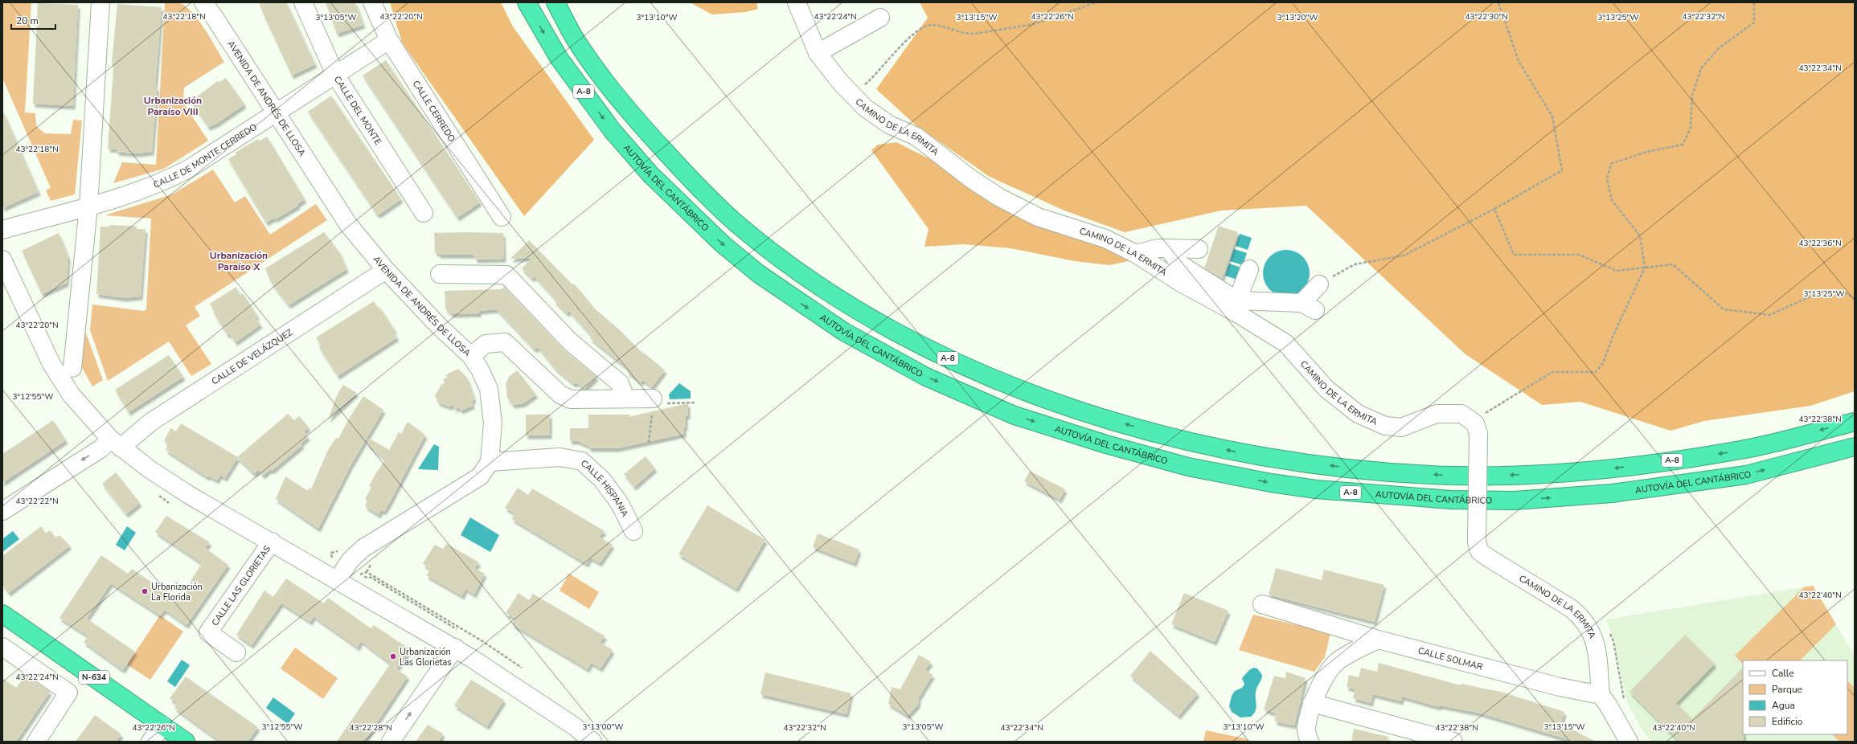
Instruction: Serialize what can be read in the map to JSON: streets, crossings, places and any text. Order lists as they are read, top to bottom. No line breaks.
{"streets":{"highway":["A-8","AUTOVÍA DEL CANTÁBRICO","N-634"],"street":["AVENIDA DE ANDRÉS DE LLOSA","CALLE DEL MONTE","CALLE CERREDO","CAMINO DE LA ERMITA","CALLE DE MONTE CERREDO","CALLE DE VELÁZQUEZ","CALLE HISPANIA","CALLE LAS GLORIETAS","CALLE SOLMAR"]},"crossings":[["AVENIDA DE ANDRÉS DE LLOSA","CALLE DE MONTE CERREDO"],["AVENIDA DE ANDRÉS DE LLOSA","CALLE DE VELÁZQUEZ"],["AVENIDA DE ANDRÉS DE LLOSA","CALLE HISPANIA"],["CALLE DEL MONTE","CALLE DE MONTE CERREDO"],["CALLE CERREDO","CALLE DE MONTE CERREDO"],["CAMINO DE LA ERMITA","CALLE SOLMAR"]],"districts":["Urbanización Paraíso VIII","Urbanización Paraíso X"],"places":["Urbanización La Florida","Urbanización Las Glorietas"],"legend":["Calle","Parque","Agua","Edificio"],"scale_bar":"20 m","coordinates":["43°22'18\"N","43°22'20\"N","43°22'24\"N","43°22'32\"N","43°22'26\"N","43°22'30\"N","3°13'05\"W","3°13'10\"W","3°13'15\"W","3°13'20\"W","3°13'25\"W","43°22'34\"N","43°22'36\"N","3°12'55\"W","43°22'38\"N","43°22'22\"N","43°22'40\"N","3°13'00\"W","43°22'28\"N"]}
